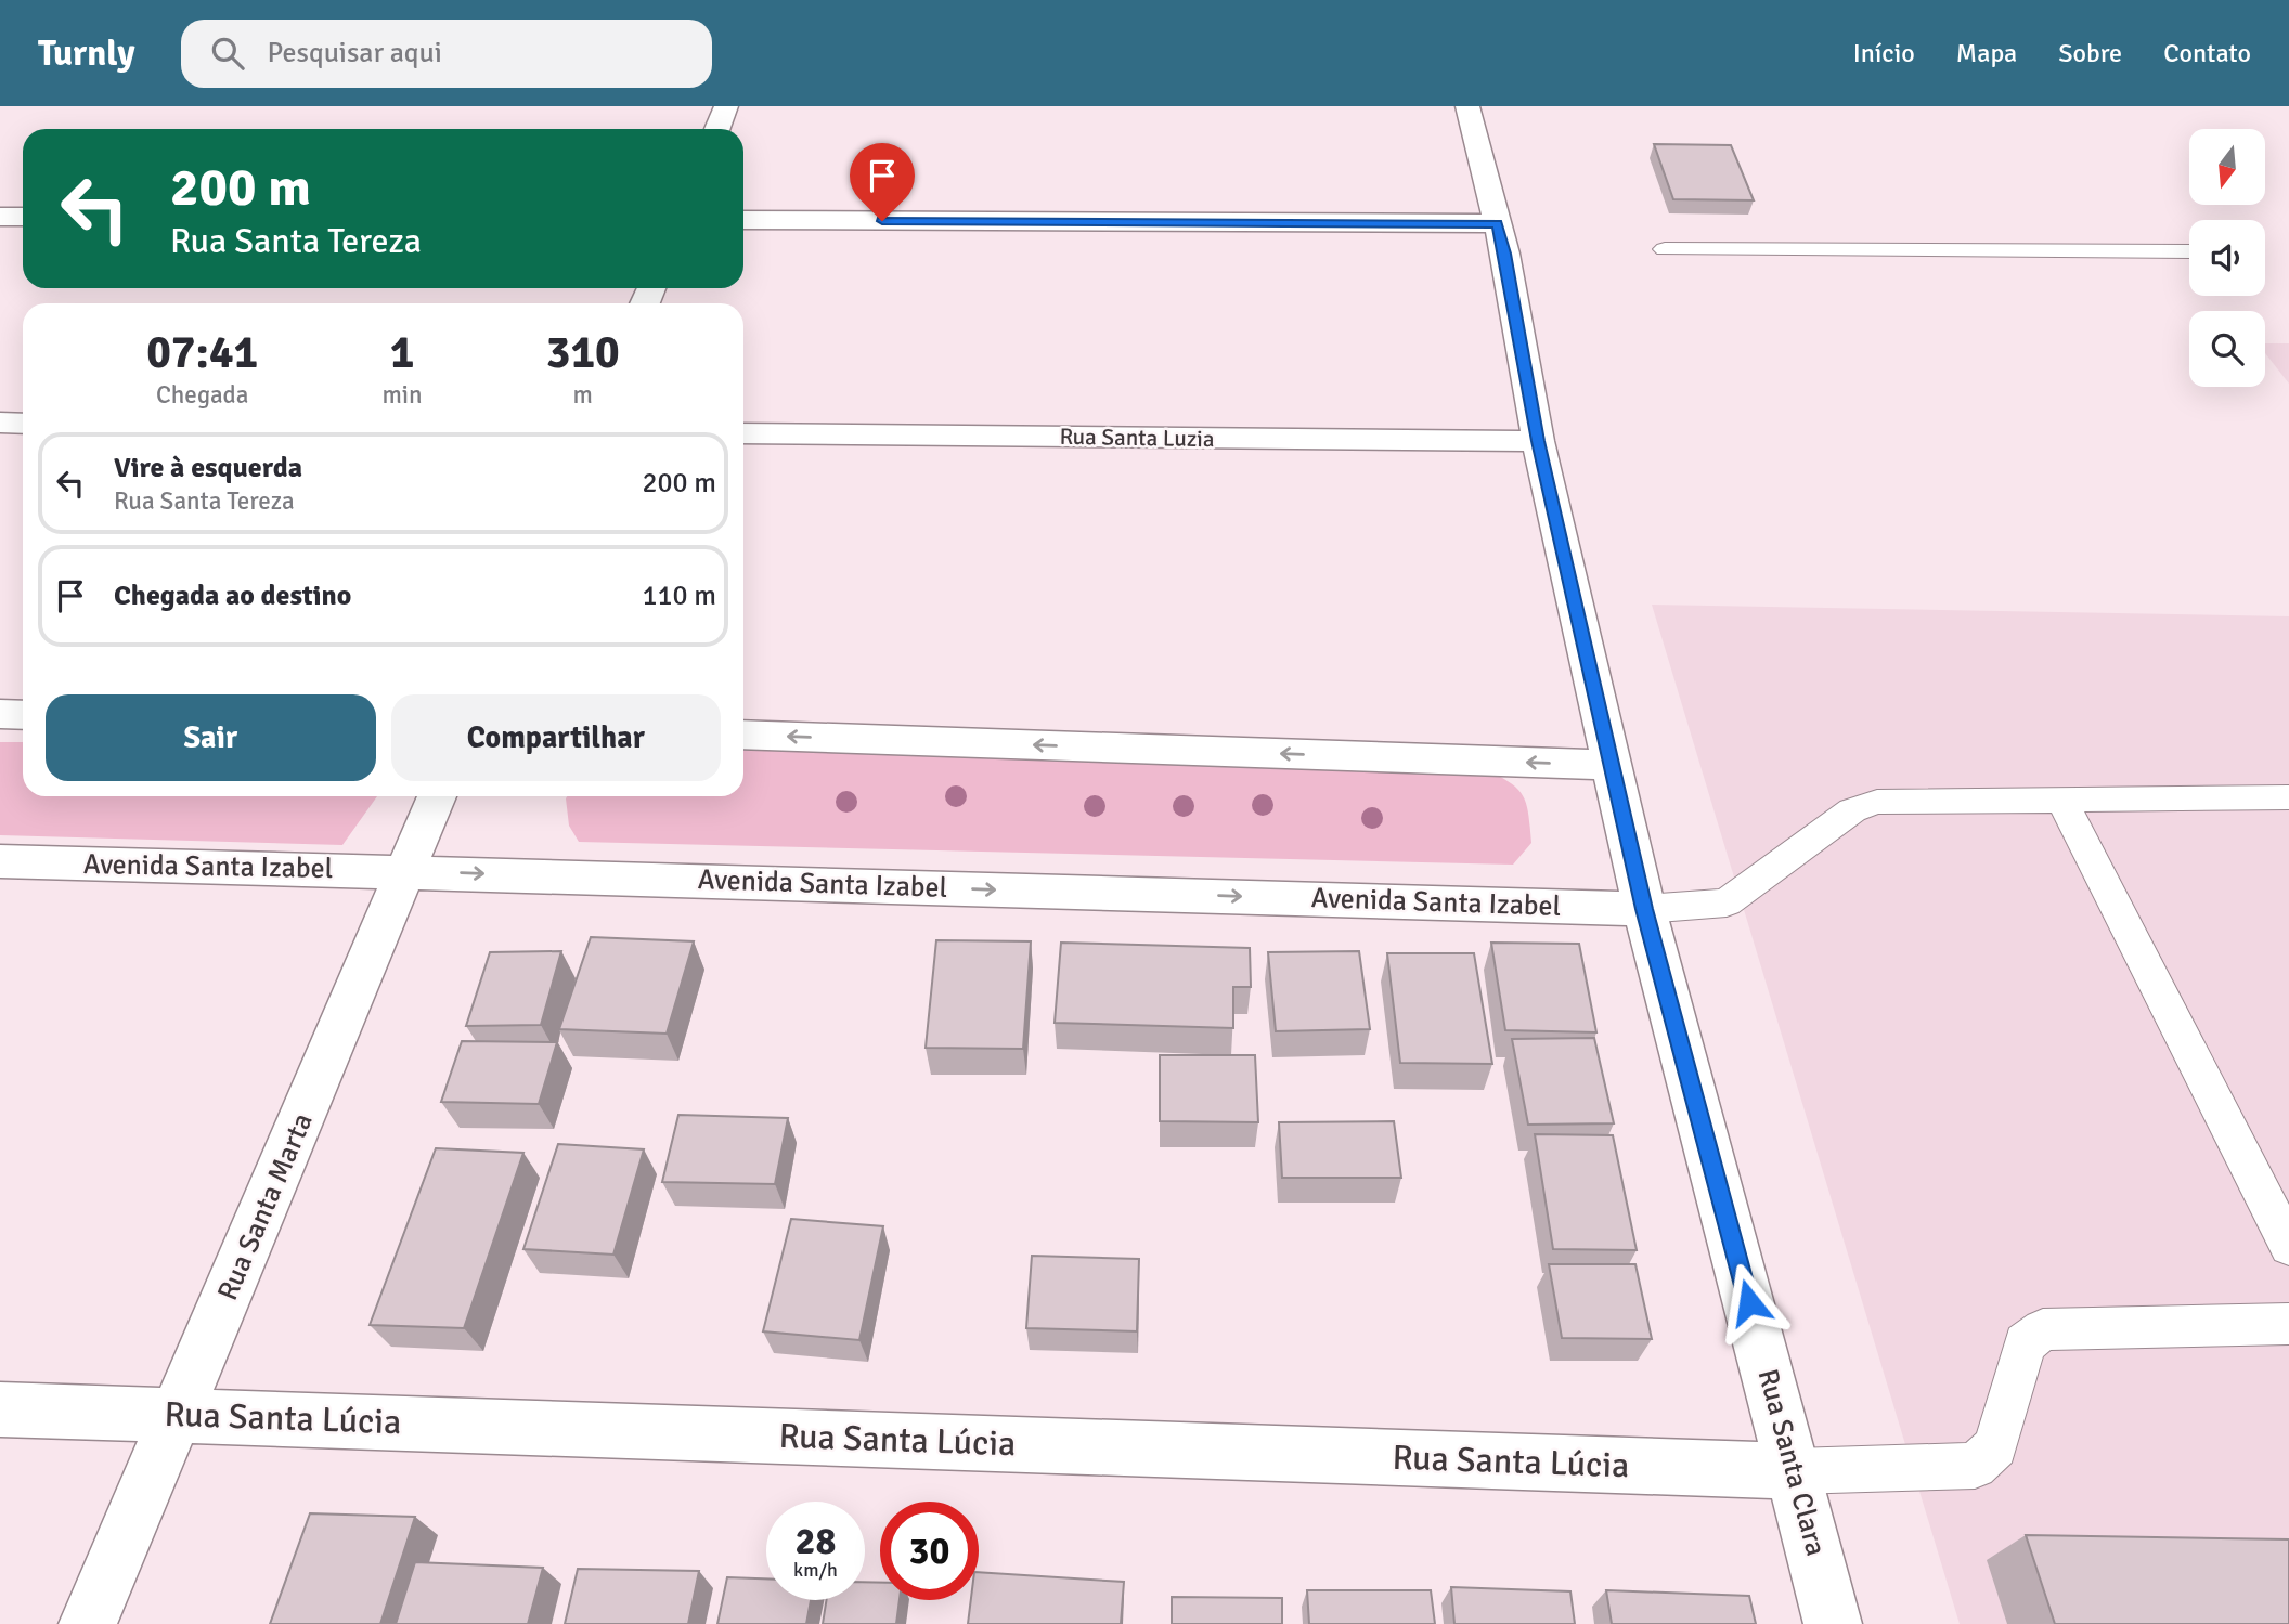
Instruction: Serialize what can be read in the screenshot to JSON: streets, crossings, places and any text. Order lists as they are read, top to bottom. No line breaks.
{"streets":{"street":["Rua Santa Luzia","Avenida Santa Izabel","Rua Santa Marta","Rua Santa Lúcia","Rua Santa Clara"]},"crossings":[["Rua Santa Luzia","Rua Santa Clara"],["Avenida Santa Izabel","Rua Santa Marta"],["Avenida Santa Izabel","Rua Santa Clara"],["Rua Santa Marta","Rua Santa Lúcia"],["Rua Santa Lúcia","Rua Santa Clara"]],"north":"bottom","page":{"header":"Turnly","search":"Pesquisar aqui","nav":["Início","Mapa","Sobre","Contato"],"turn":["200 m","Rua Santa Tereza"],"eta":["07:41","Chegada","1","min","310","m"],"list":[{"name":"Vire à esquerda","note":"Rua Santa Tereza","value":"200 m"},{"name":"Chegada ao destino","value":"110 m"}],"buttons":["Sair","Compartilhar"],"speed":"28 km/h","limit":"30"}}
